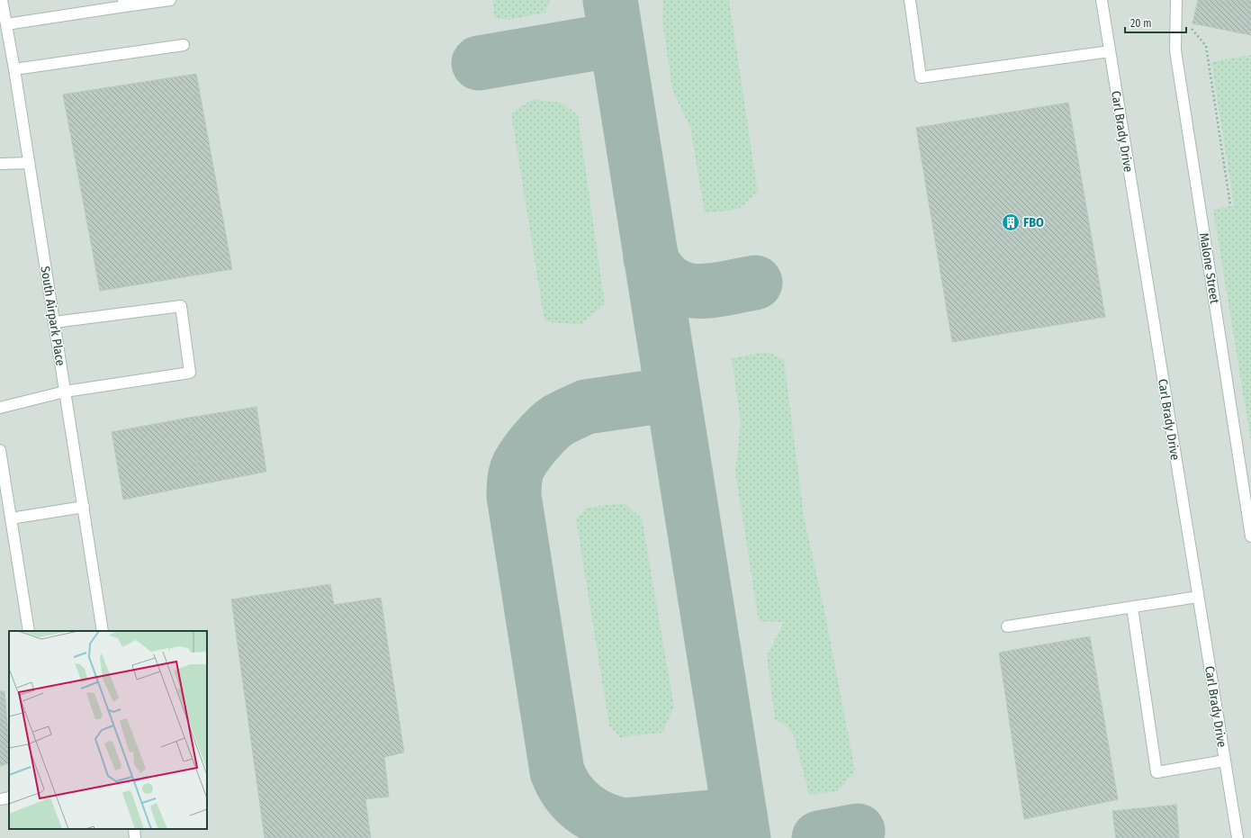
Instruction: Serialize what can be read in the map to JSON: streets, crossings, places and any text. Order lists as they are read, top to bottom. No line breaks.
{"streets":{"street":["Carl Brady Drive","Malone Street","South Airpark Place"]},"places":{"building":["FBO"]},"scale_bar":"20 m"}
